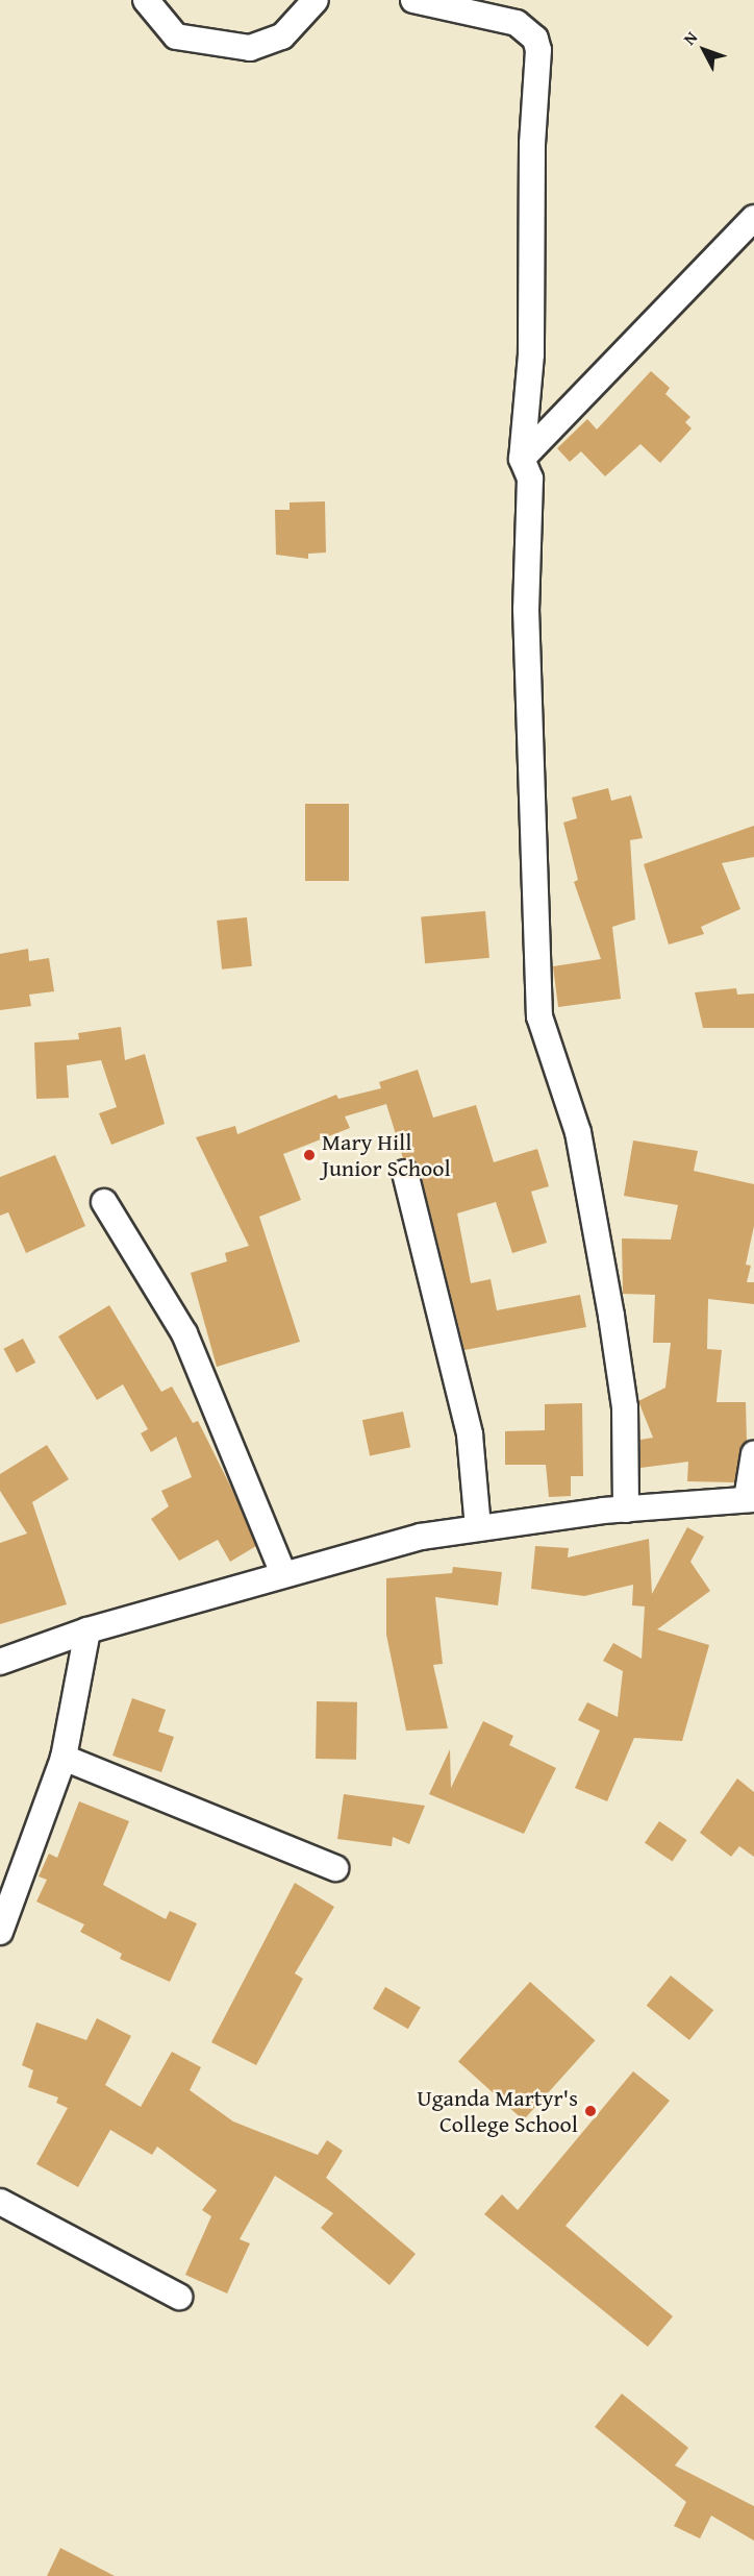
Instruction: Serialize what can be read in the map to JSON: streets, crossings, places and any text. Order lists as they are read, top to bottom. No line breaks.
{"places":["Mary Hill Junior School","Uganda Martyr's College School"],"north":"top left"}
